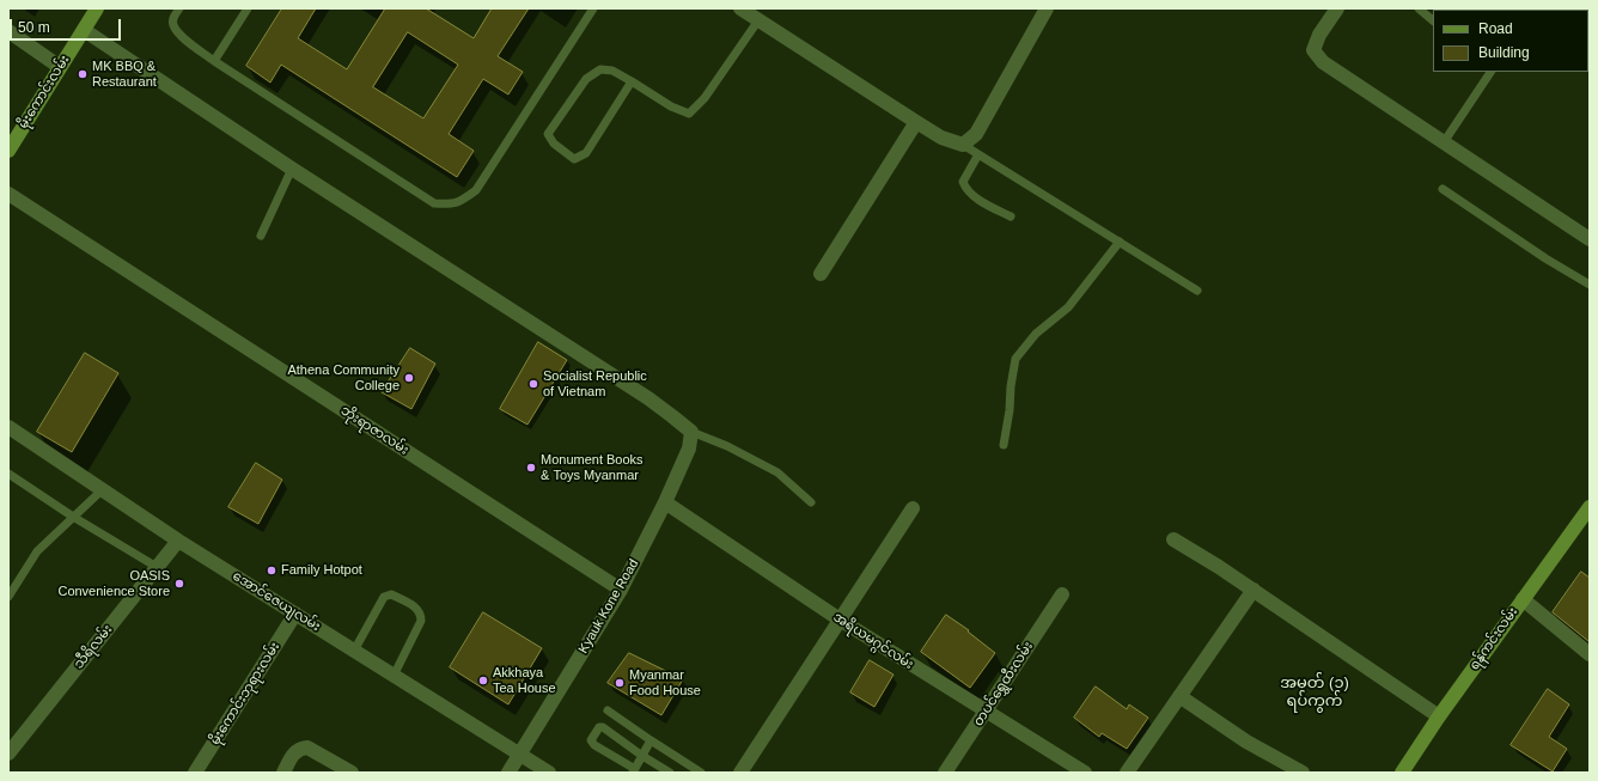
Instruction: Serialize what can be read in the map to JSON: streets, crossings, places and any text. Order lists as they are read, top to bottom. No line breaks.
{"streets":{"main road":["မိုးကောင်းလမ်း","ရန်ကင်းလမ်း"],"street":["ဘိုးရာဇာလမ်း","အောင်ဇေယျလမ်း","Kyauk Kone Road","အရိယမဂ္ဂင်လမ်း","သီရိလမ်း","တပင်ရွှေထီးလမ်း","မိုးကောင်းဘုရားလမ်း"]},"crossings":[["ဘိုးရာဇာလမ်း","Kyauk Kone Road"],["အောင်ဇေယျလမ်း","Kyauk Kone Road"],["အောင်ဇေယျလမ်း","သီရိလမ်း"],["အောင်ဇေယျလမ်း","မိုးကောင်းဘုရားလမ်း"],["Kyauk Kone Road","အရိယမဂ္ဂင်လမ်း"],["အရိယမဂ္ဂင်လမ်း","တပင်ရွှေထီးလမ်း"]],"districts":["အမှတ် (၁) ရပ်ကွက်"],"places":["MK BBQ & Restaurant","Athena Community College","Socialist Republic of Vietnam","Monument Books & Toys Myanmar","Family Hotpot","OASIS Convenience Store","Akkhaya Tea House","Myanmar Food House"],"legend":["Road","Building"],"scale_bar":"50 m"}
